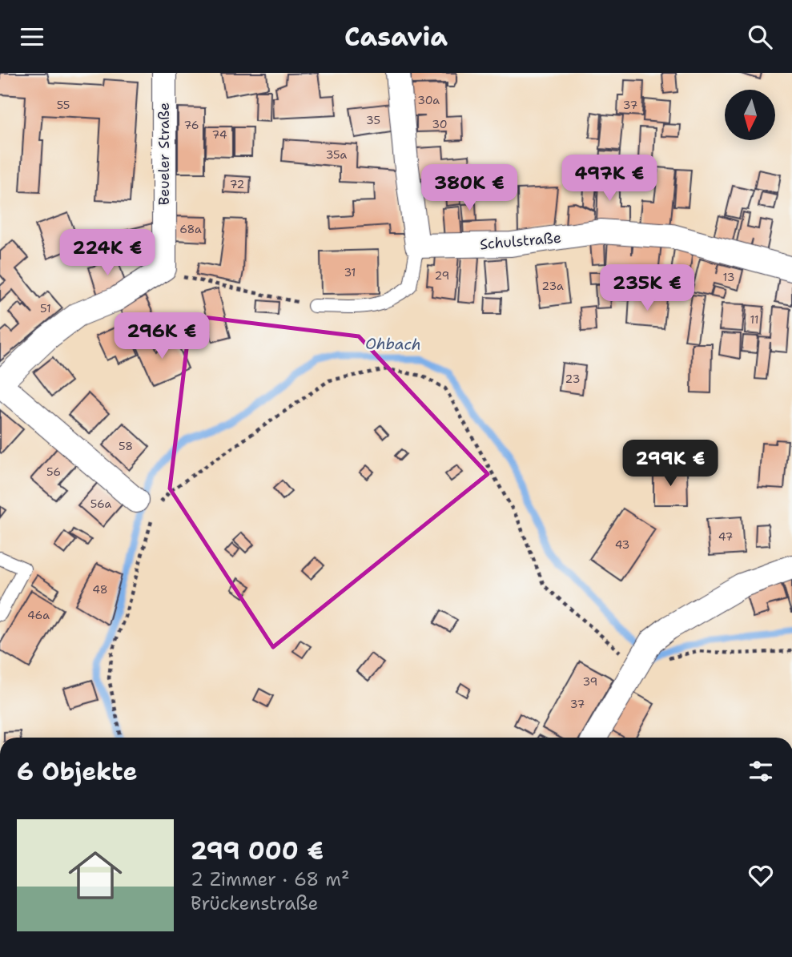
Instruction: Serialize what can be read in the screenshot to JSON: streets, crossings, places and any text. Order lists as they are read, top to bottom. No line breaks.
{"streets":{"street":["Beueler Straße","Schulstraße"]},"water":["Ohbach"],"house_numbers":["30a","55","37","35","30","76","74","35a","72","68a","31","29","13","23a","51","11","23","58","56","56a","47","43","48","46a","39","37"],"north":"bottom","page":{"header":"Casavia","price":["497K €","380K €","224K €","235K €","296K €","299K €"],"heading":"6 Objekte","list":[{"name":"299 000 €","note":"2 Zimmer · 68 m² · Brückenstraße"}]}}
